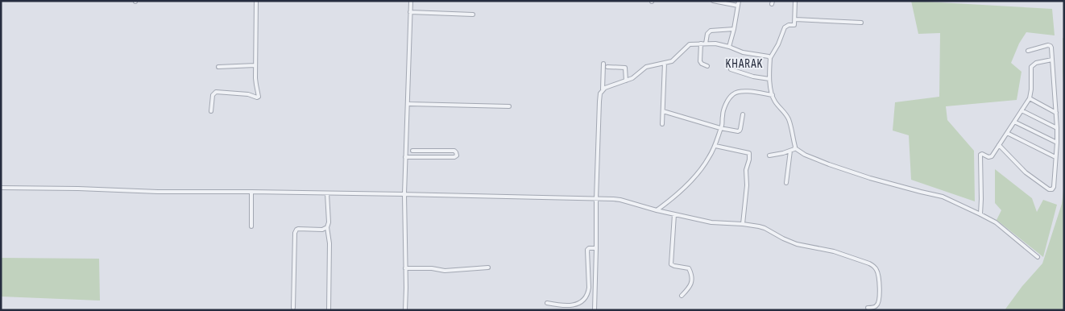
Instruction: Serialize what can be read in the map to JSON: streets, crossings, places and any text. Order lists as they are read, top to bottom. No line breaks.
{"districts":["KHARAK"]}
